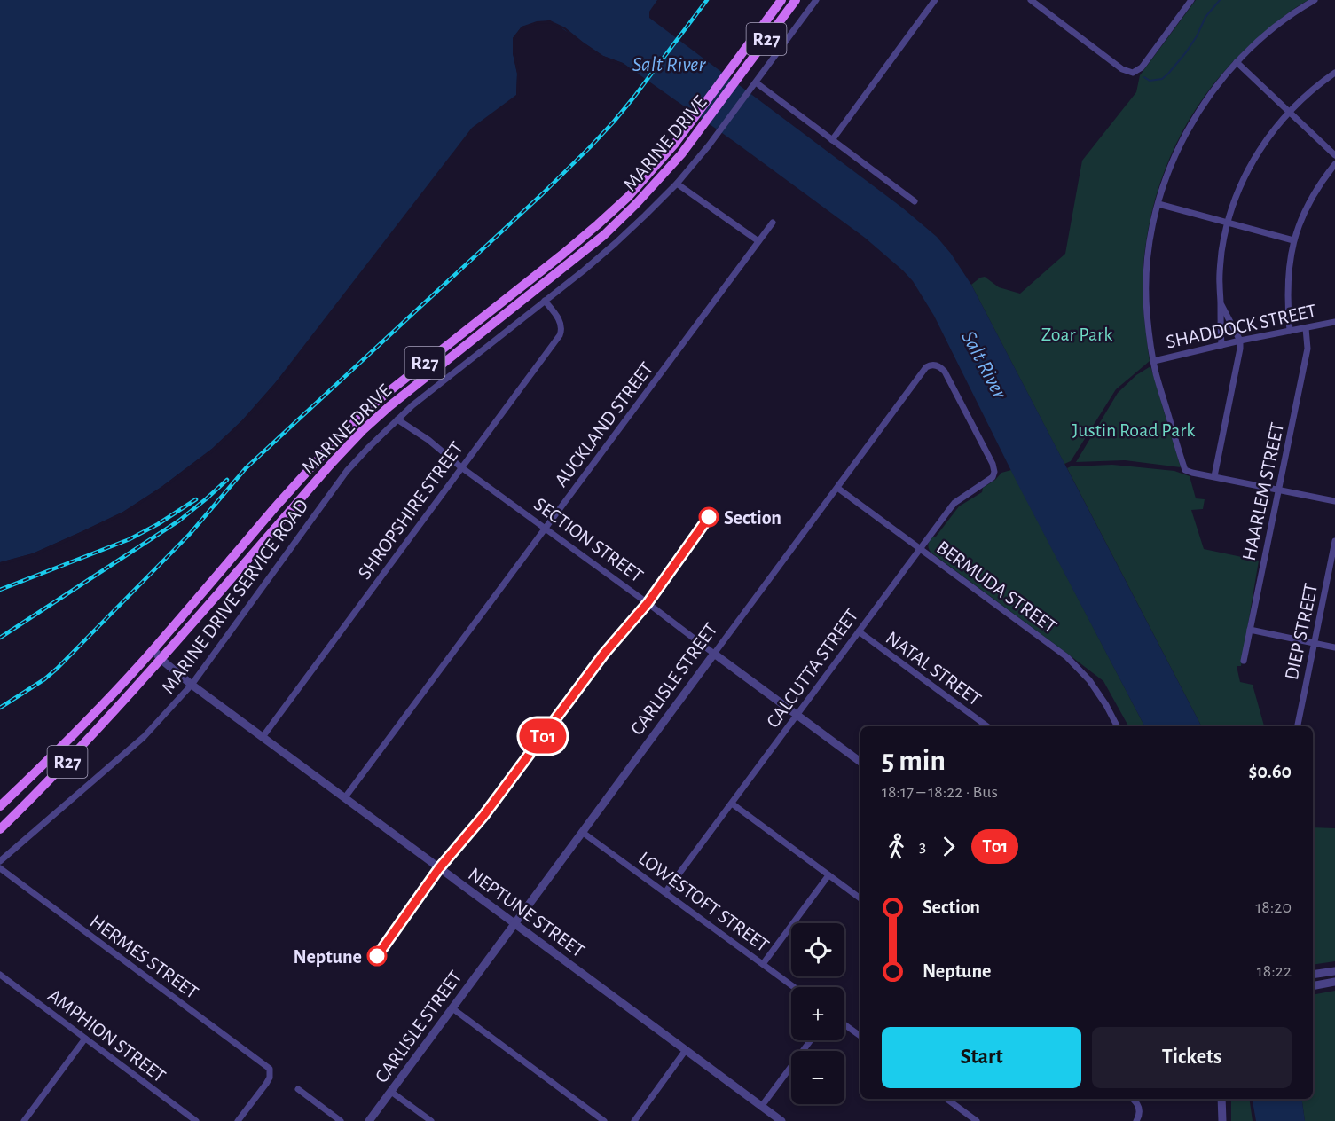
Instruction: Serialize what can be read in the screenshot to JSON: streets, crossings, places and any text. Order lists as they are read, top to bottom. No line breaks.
{"streets":{"main road":["R27","MARINE DRIVE"],"street":["SHADDOCK STREET","AUCKLAND STREET","HAARLEM STREET","SHROPSHIRE STREET","SECTION STREET","BERMUDA STREET","MARINE DRIVE SERVICE ROAD","DIEP STREET","CALCUTTA STREET","NATAL STREET","CARLISLE STREET","LOWESTOFT STREET","NEPTUNE STREET","HERMES STREET","AMPHION STREET"]},"crossings":[["MARINE DRIVE","NEPTUNE STREET"],["SHADDOCK STREET","HAARLEM STREET"],["AUCKLAND STREET","SECTION STREET"],["AUCKLAND STREET","NEPTUNE STREET"],["SHROPSHIRE STREET","SECTION STREET"],["SHROPSHIRE STREET","MARINE DRIVE SERVICE ROAD"],["SHROPSHIRE STREET","NEPTUNE STREET"],["SECTION STREET","MARINE DRIVE SERVICE ROAD"],["SECTION STREET","CALCUTTA STREET"],["SECTION STREET","CARLISLE STREET"],["BERMUDA STREET","CALCUTTA STREET"],["BERMUDA STREET","CARLISLE STREET"],["MARINE DRIVE SERVICE ROAD","NEPTUNE STREET"],["CALCUTTA STREET","NATAL STREET"],["CALCUTTA STREET","CARLISLE STREET"],["CALCUTTA STREET","LOWESTOFT STREET"],["CARLISLE STREET","LOWESTOFT STREET"],["CARLISLE STREET","NEPTUNE STREET"]],"water":["Salt River"],"parks":["Zoar Park","Justin Road Park"],"places":["Section","Neptune"],"lines":["bus line T01"],"page":{"on_map":"T01","heading":["5 min","18:17 – 18:22 · Bus","$0.60"],"legs":["3","T01"],"list":[{"name":"Section","value":"18:20"},{"name":"Neptune","value":"18:22"}],"map_buttons":["+","−"],"buttons":["Start","Tickets"]}}
